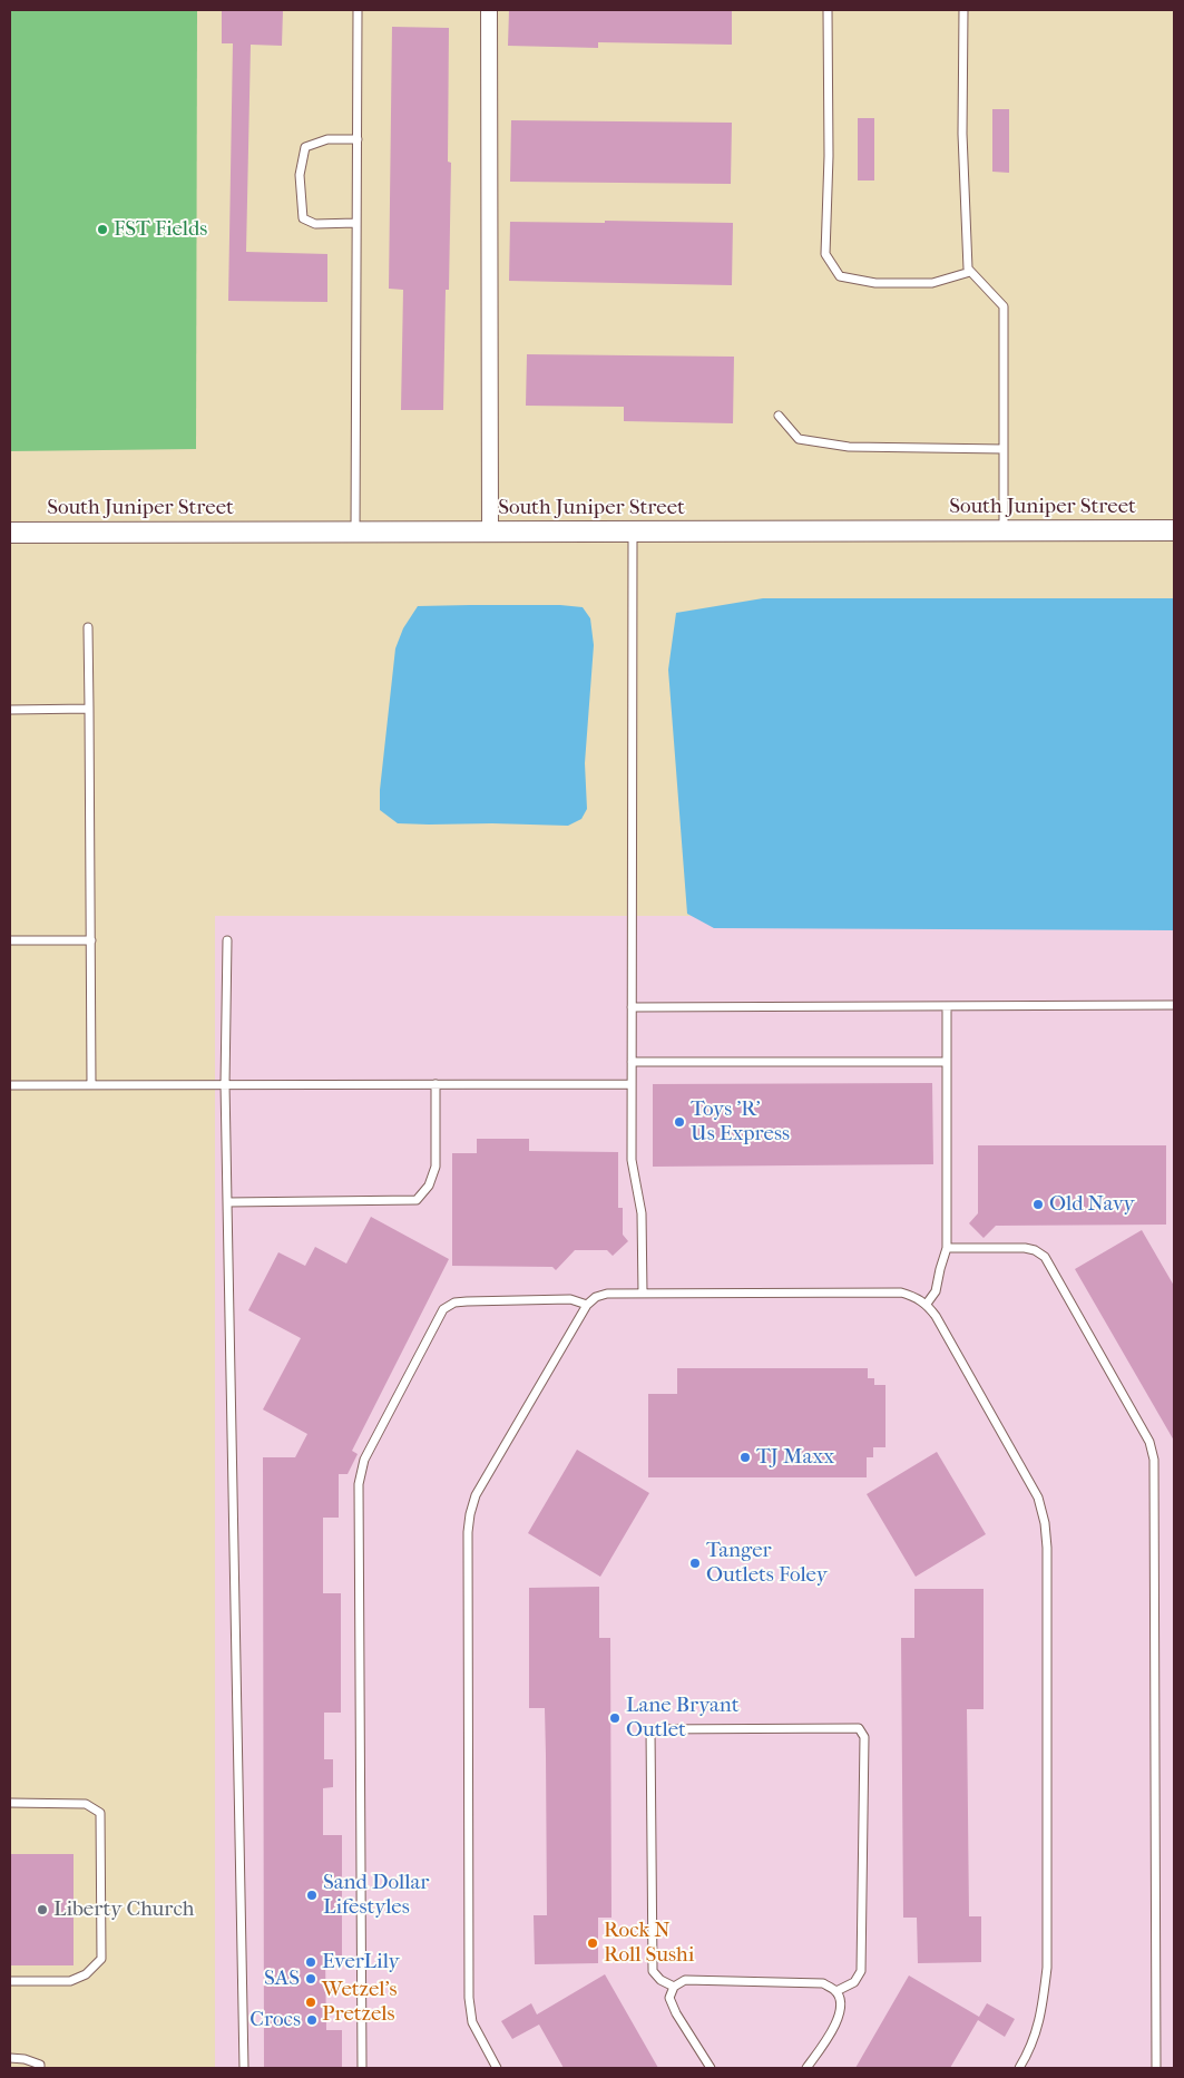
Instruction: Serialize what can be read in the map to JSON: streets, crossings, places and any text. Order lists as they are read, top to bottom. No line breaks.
{"streets":{"street":["South Juniper Street"]},"places":["FST Fields","Toys 'R' Us Express","Old Navy","TJ Maxx","Tanger Outlets Foley","Lane Bryant Outlet","Sand Dollar Lifestyles","Liberty Church","Rock N Roll Sushi","EverLily","SAS","Wetzel's Pretzels","Crocs"]}
